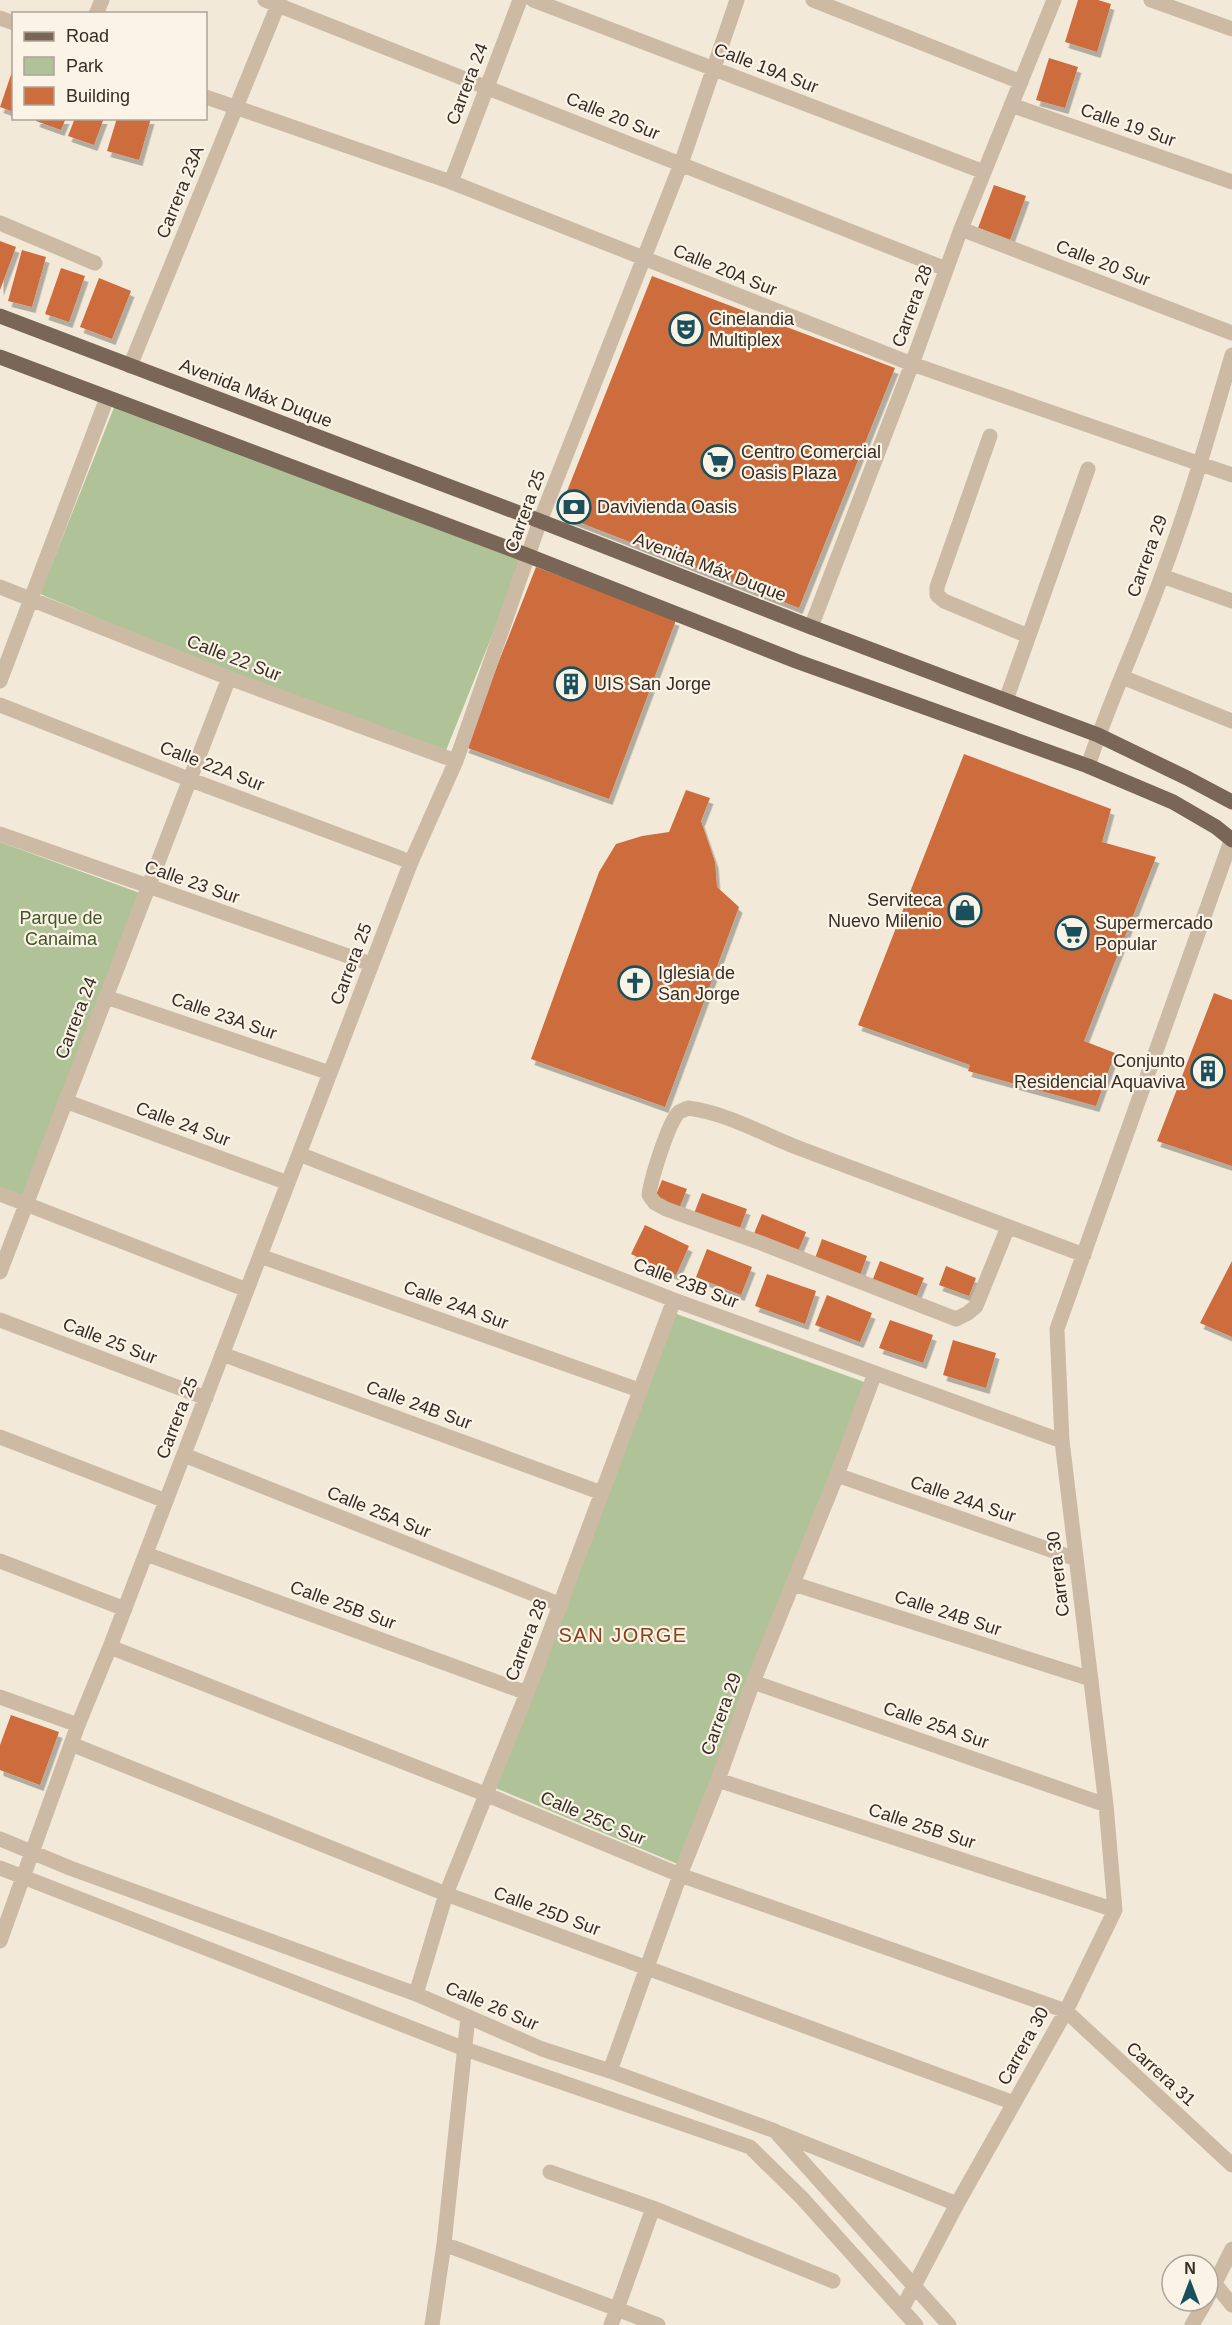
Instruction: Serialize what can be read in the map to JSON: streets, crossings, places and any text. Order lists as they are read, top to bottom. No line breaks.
{"streets":{"main road":["Avenida Máx Duque"],"street":["Calle 19A Sur","Carrera 24","Calle 20 Sur","Calle 19 Sur","Carrera 23A","Calle 20A Sur","Carrera 28","Carrera 25","Carrera 29","Calle 22 Sur","Calle 22A Sur","Calle 23 Sur","Calle 23A Sur","Calle 24 Sur","Calle 23B Sur","Calle 24A Sur","Calle 25 Sur","Calle 24B Sur","Calle 25A Sur","Carrera 30","Calle 25B Sur","Calle 25C Sur","Calle 25D Sur","Calle 26 Sur","Carrera 31"]},"crossings":[["Calle 19A Sur","Carrera 28"],["Calle 19A Sur","Carrera 25"],["Carrera 24","Calle 20 Sur"],["Carrera 24","Calle 20A Sur"],["Carrera 24","Calle 22 Sur"],["Carrera 24","Calle 22A Sur"],["Carrera 24","Calle 23 Sur"],["Carrera 24","Calle 23A Sur"],["Carrera 24","Calle 24 Sur"],["Calle 20 Sur","Carrera 23A"],["Calle 20 Sur","Carrera 28"],["Calle 20 Sur","Carrera 25"],["Calle 19 Sur","Carrera 28"],["Carrera 23A","Calle 20A Sur"],["Carrera 23A","Avenida Máx Duque"],["Calle 20A Sur","Carrera 28"],["Calle 20A Sur","Carrera 25"],["Calle 20A Sur","Carrera 29"],["Carrera 28","Avenida Máx Duque"],["Carrera 28","Calle 23B Sur"],["Carrera 28","Calle 24A Sur"],["Carrera 28","Calle 24B Sur"],["Carrera 28","Calle 25A Sur"],["Carrera 28","Calle 25B Sur"],["Carrera 28","Calle 25C Sur"],["Carrera 28","Calle 25D Sur"],["Carrera 28","Calle 26 Sur"],["Avenida Máx Duque","Carrera 25"],["Avenida Máx Duque","Carrera 29"],["Carrera 25","Calle 22 Sur"],["Carrera 25","Calle 22A Sur"],["Carrera 25","Calle 23 Sur"],["Carrera 25","Calle 23A Sur"],["Carrera 25","Calle 24 Sur"],["Carrera 25","Calle 23B Sur"],["Carrera 25","Calle 24A Sur"],["Carrera 25","Calle 25 Sur"],["Carrera 25","Calle 24B Sur"],["Carrera 25","Calle 25A Sur"],["Carrera 25","Calle 25B Sur"],["Carrera 25","Calle 25C Sur"],["Carrera 25","Calle 25D Sur"],["Carrera 25","Calle 26 Sur"],["Carrera 29","Calle 23B Sur"],["Carrera 29","Calle 24A Sur"],["Carrera 29","Calle 24B Sur"],["Carrera 29","Calle 25A Sur"],["Carrera 29","Calle 25B Sur"],["Carrera 29","Calle 25C Sur"],["Carrera 29","Calle 25D Sur"],["Carrera 29","Calle 26 Sur"],["Calle 23B Sur","Carrera 30"],["Calle 24A Sur","Carrera 30"],["Calle 24B Sur","Carrera 30"],["Calle 25A Sur","Carrera 30"],["Carrera 30","Calle 25B Sur"],["Carrera 30","Calle 25C Sur"],["Carrera 30","Calle 25D Sur"],["Carrera 30","Calle 26 Sur"],["Carrera 30","Carrera 31"],["Calle 25C Sur","Carrera 31"]],"districts":["SAN JORGE"],"parks":["Parque de Canaima"],"places":{"theatre":["Cinelandia Multiplex"],"supermarket":["Centro Comercial Oasis Plaza","Supermercado Popular"],"bank":["Davivienda Oasis"],"building":["UIS San Jorge","Conjunto Residencial Aquaviva"],"shop":["Serviteca Nuevo Milenio"],"church":["Iglesia de San Jorge"]},"legend":["Road","Park","Building"],"north":"top"}
